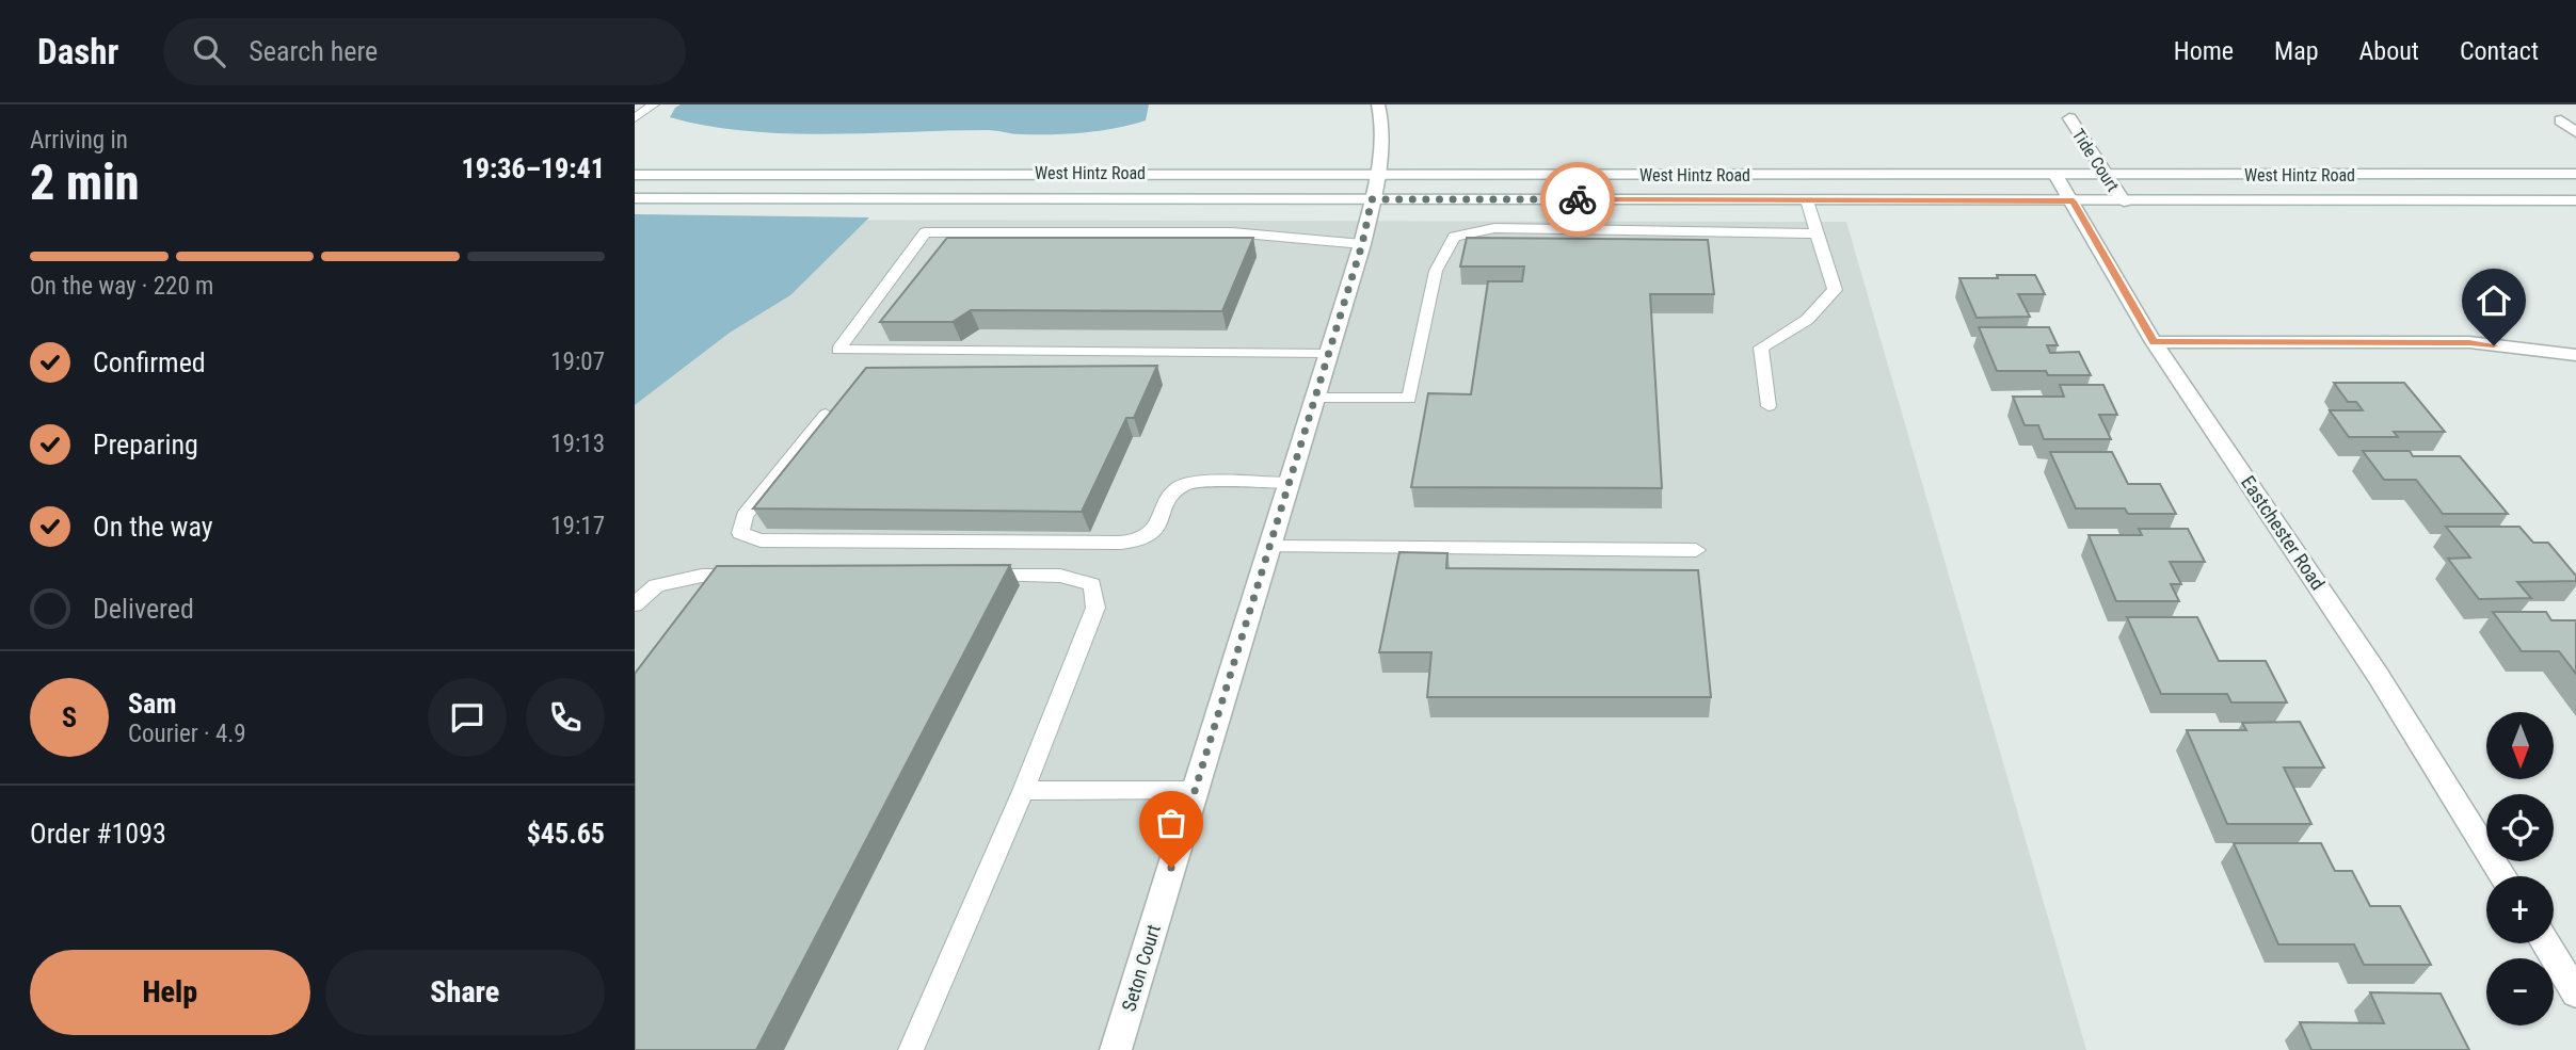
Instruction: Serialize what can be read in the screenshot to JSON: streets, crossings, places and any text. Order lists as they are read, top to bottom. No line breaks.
{"streets":{"main road":["Tide Court","West Hintz Road","Eastchester Road","Seton Court"]},"crossings":[["Tide Court","West Hintz Road"],["West Hintz Road","Eastchester Road"],["West Hintz Road","Seton Court"]],"north":"bottom","page":{"header":"Dashr","search":"Search here","nav":["Home","Map","About","Contact"],"heading":["2 min","Arriving in","19:36–19:41"],"panel":["Sam","Courier · 4.9","Order #1093","$45.65"],"bar":"On the way · 220 m","list":[["Confirmed","19:07"],["Preparing","19:13"],["On the way","19:17"],"Delivered"],"round":"S","map_buttons":["+","−"],"buttons":["Help","Share"]}}
